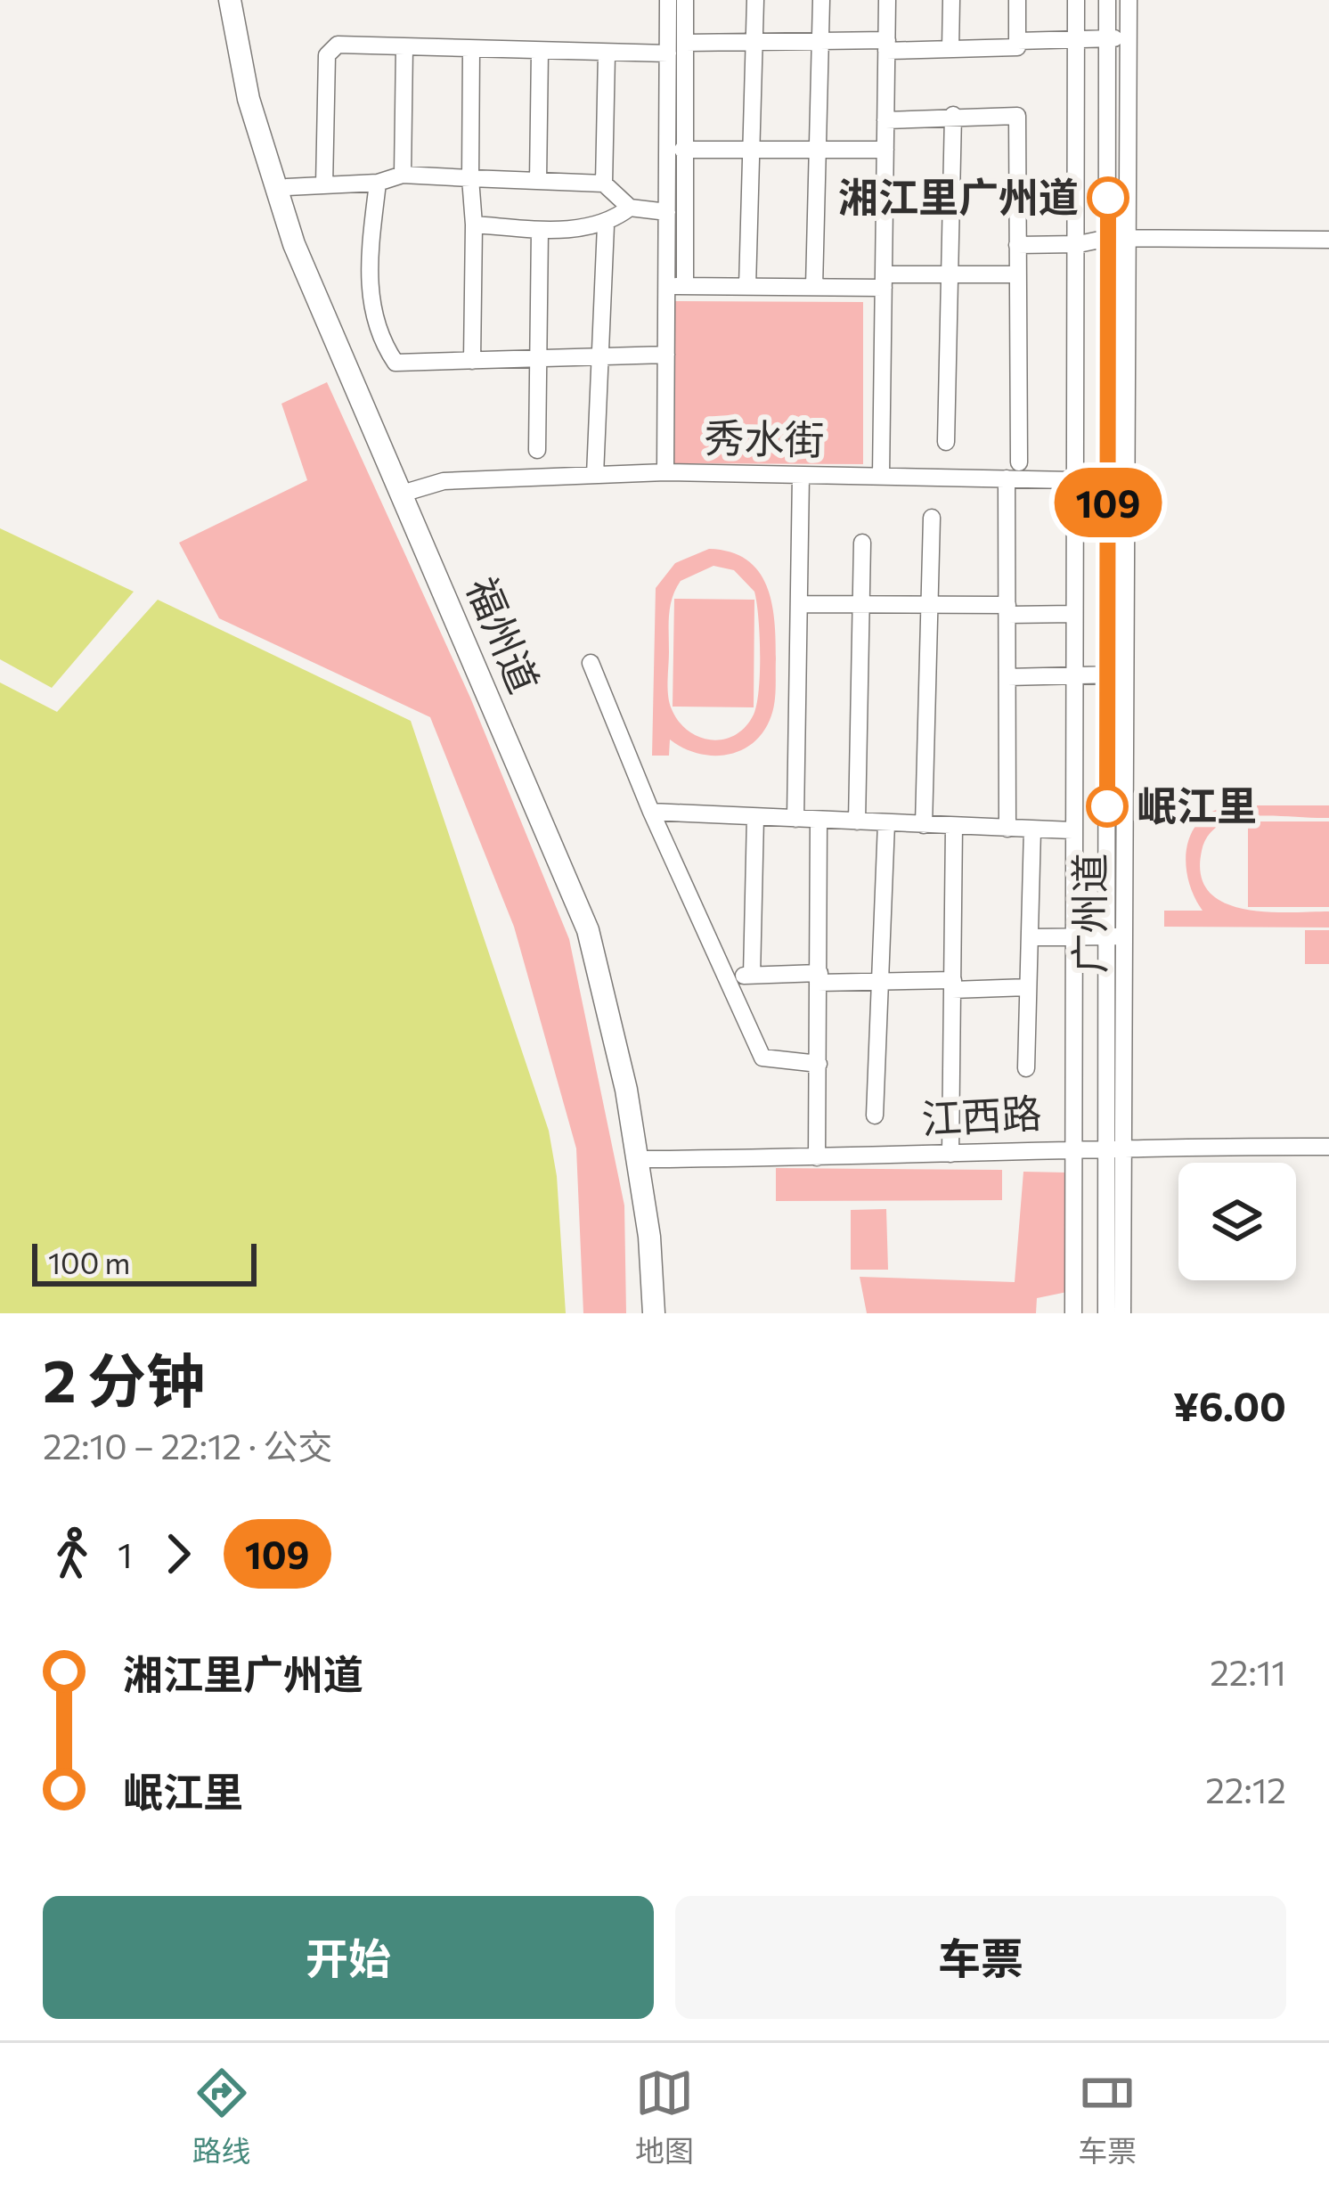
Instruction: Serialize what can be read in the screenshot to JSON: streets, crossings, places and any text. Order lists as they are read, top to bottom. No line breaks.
{"streets":{"main road":["福州道"],"street":["秀水街","广州道","江西路"]},"crossings":[["秀水街","福州道"],["秀水街","广州道"],["福州道","江西路"],["广州道","江西路"]],"places":["湘江里广州道","岷江里"],"lines":["bus line 109"],"scale_bar":"100 m","page":{"on_map":"109","scale":"100 m","heading":["2 分钟","22:10 – 22:12 · 公交","¥6.00"],"legs":["1","109"],"list":[{"name":"湘江里广州道","value":"22:11"},{"name":"岷江里","value":"22:12"}],"buttons":["开始","车票"],"tabs":["路线","地图","车票"]}}
